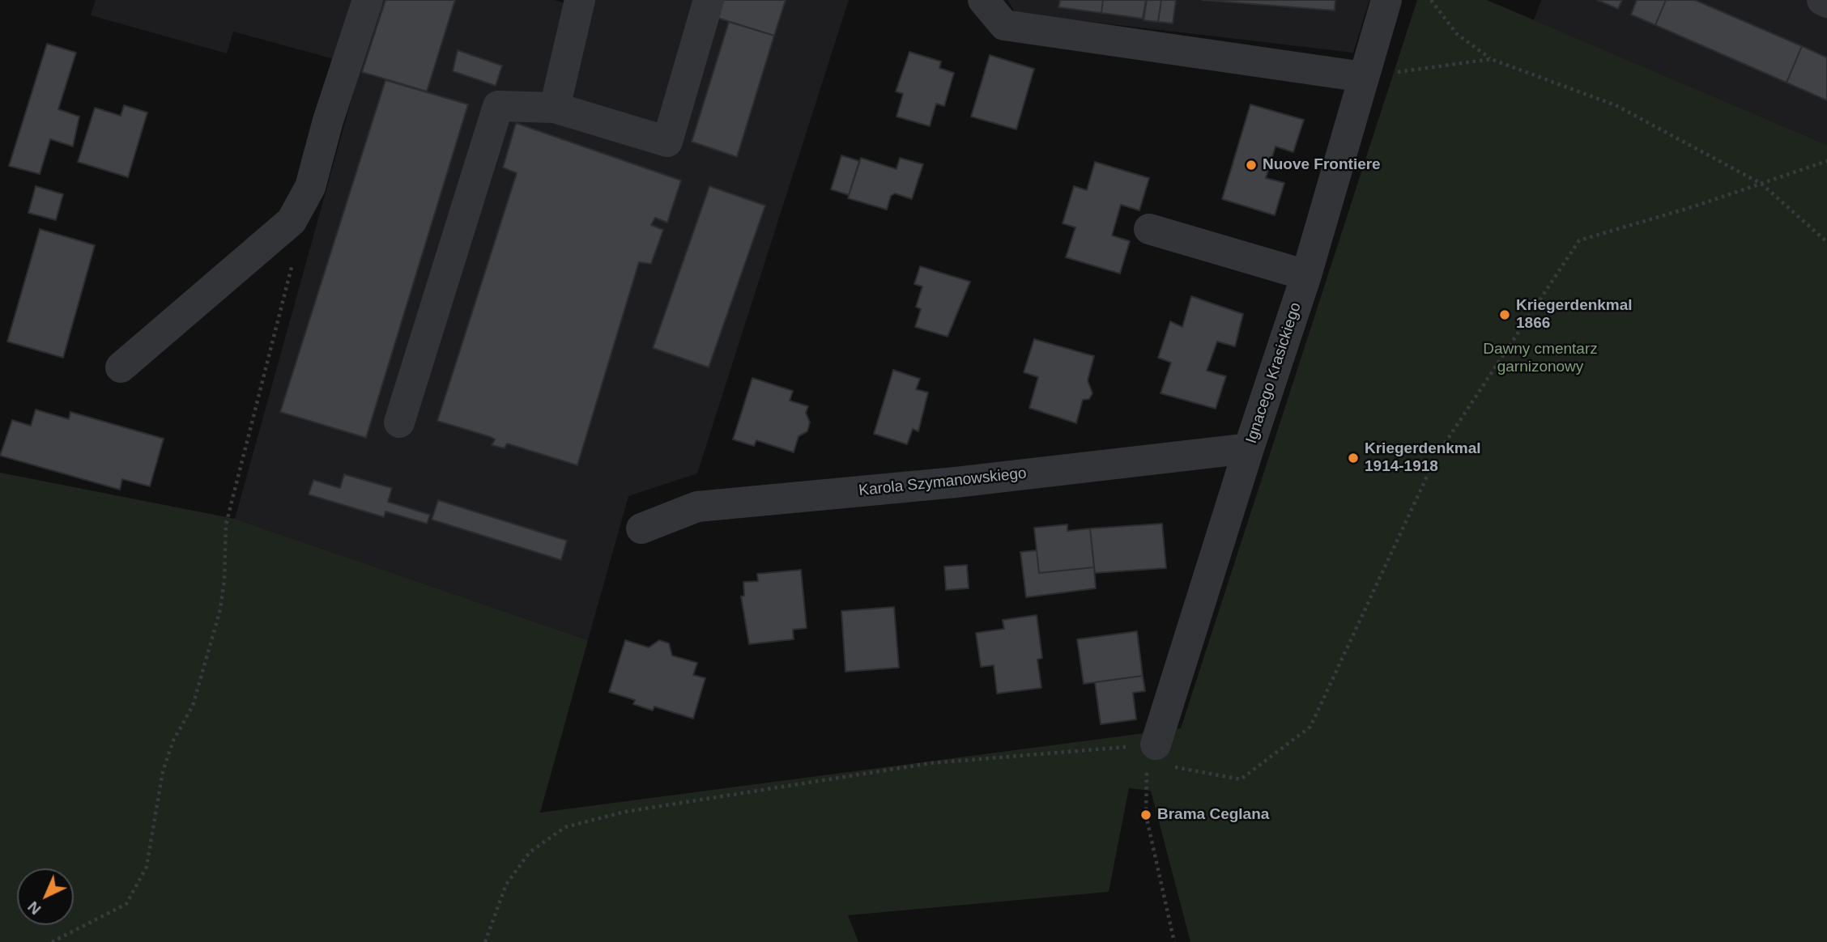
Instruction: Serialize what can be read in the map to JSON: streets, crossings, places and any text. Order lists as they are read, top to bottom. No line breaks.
{"streets":{"street":["Ignacego Krasickiego","Karola Szymanowskiego"]},"crossings":[["Ignacego Krasickiego","Karola Szymanowskiego"]],"parks":["Dawny cmentarz garnizonowy"],"places":["Nuove Frontiere","Kriegerdenkmal 1866","Kriegerdenkmal 1914-1918","Brama Ceglana"],"north":"bottom left"}
